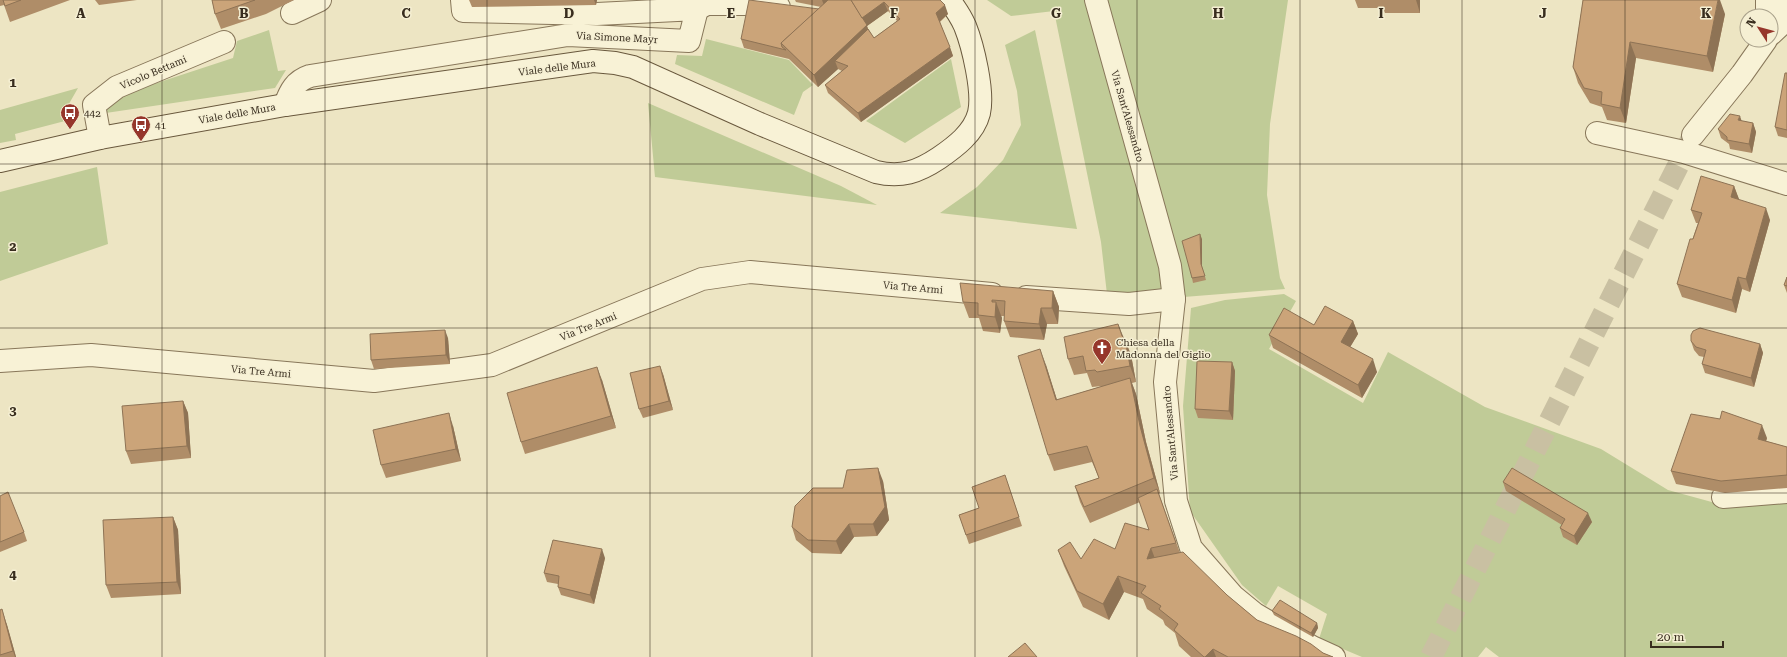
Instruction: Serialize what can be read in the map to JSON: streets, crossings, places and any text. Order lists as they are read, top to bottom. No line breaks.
{"streets":{"street":["Via Simone Mayr","Viale delle Mura","Vicolo Bettami","Via Sant'Alessandro","Via Tre Armi"]},"crossings":[["Via Simone Mayr","Viale delle Mura"],["Viale delle Mura","Vicolo Bettami"],["Via Sant'Alessandro","Via Tre Armi"]],"places":{"bus stop":["442","41"],"church":["Chiesa della Madonna del Giglio"]},"scale_bar":"20 m","north":"top left","grid":{"columns":["A","B","C","D","E","F","G","H","I","J","K"],"rows":["1","2","3","4"]}}
